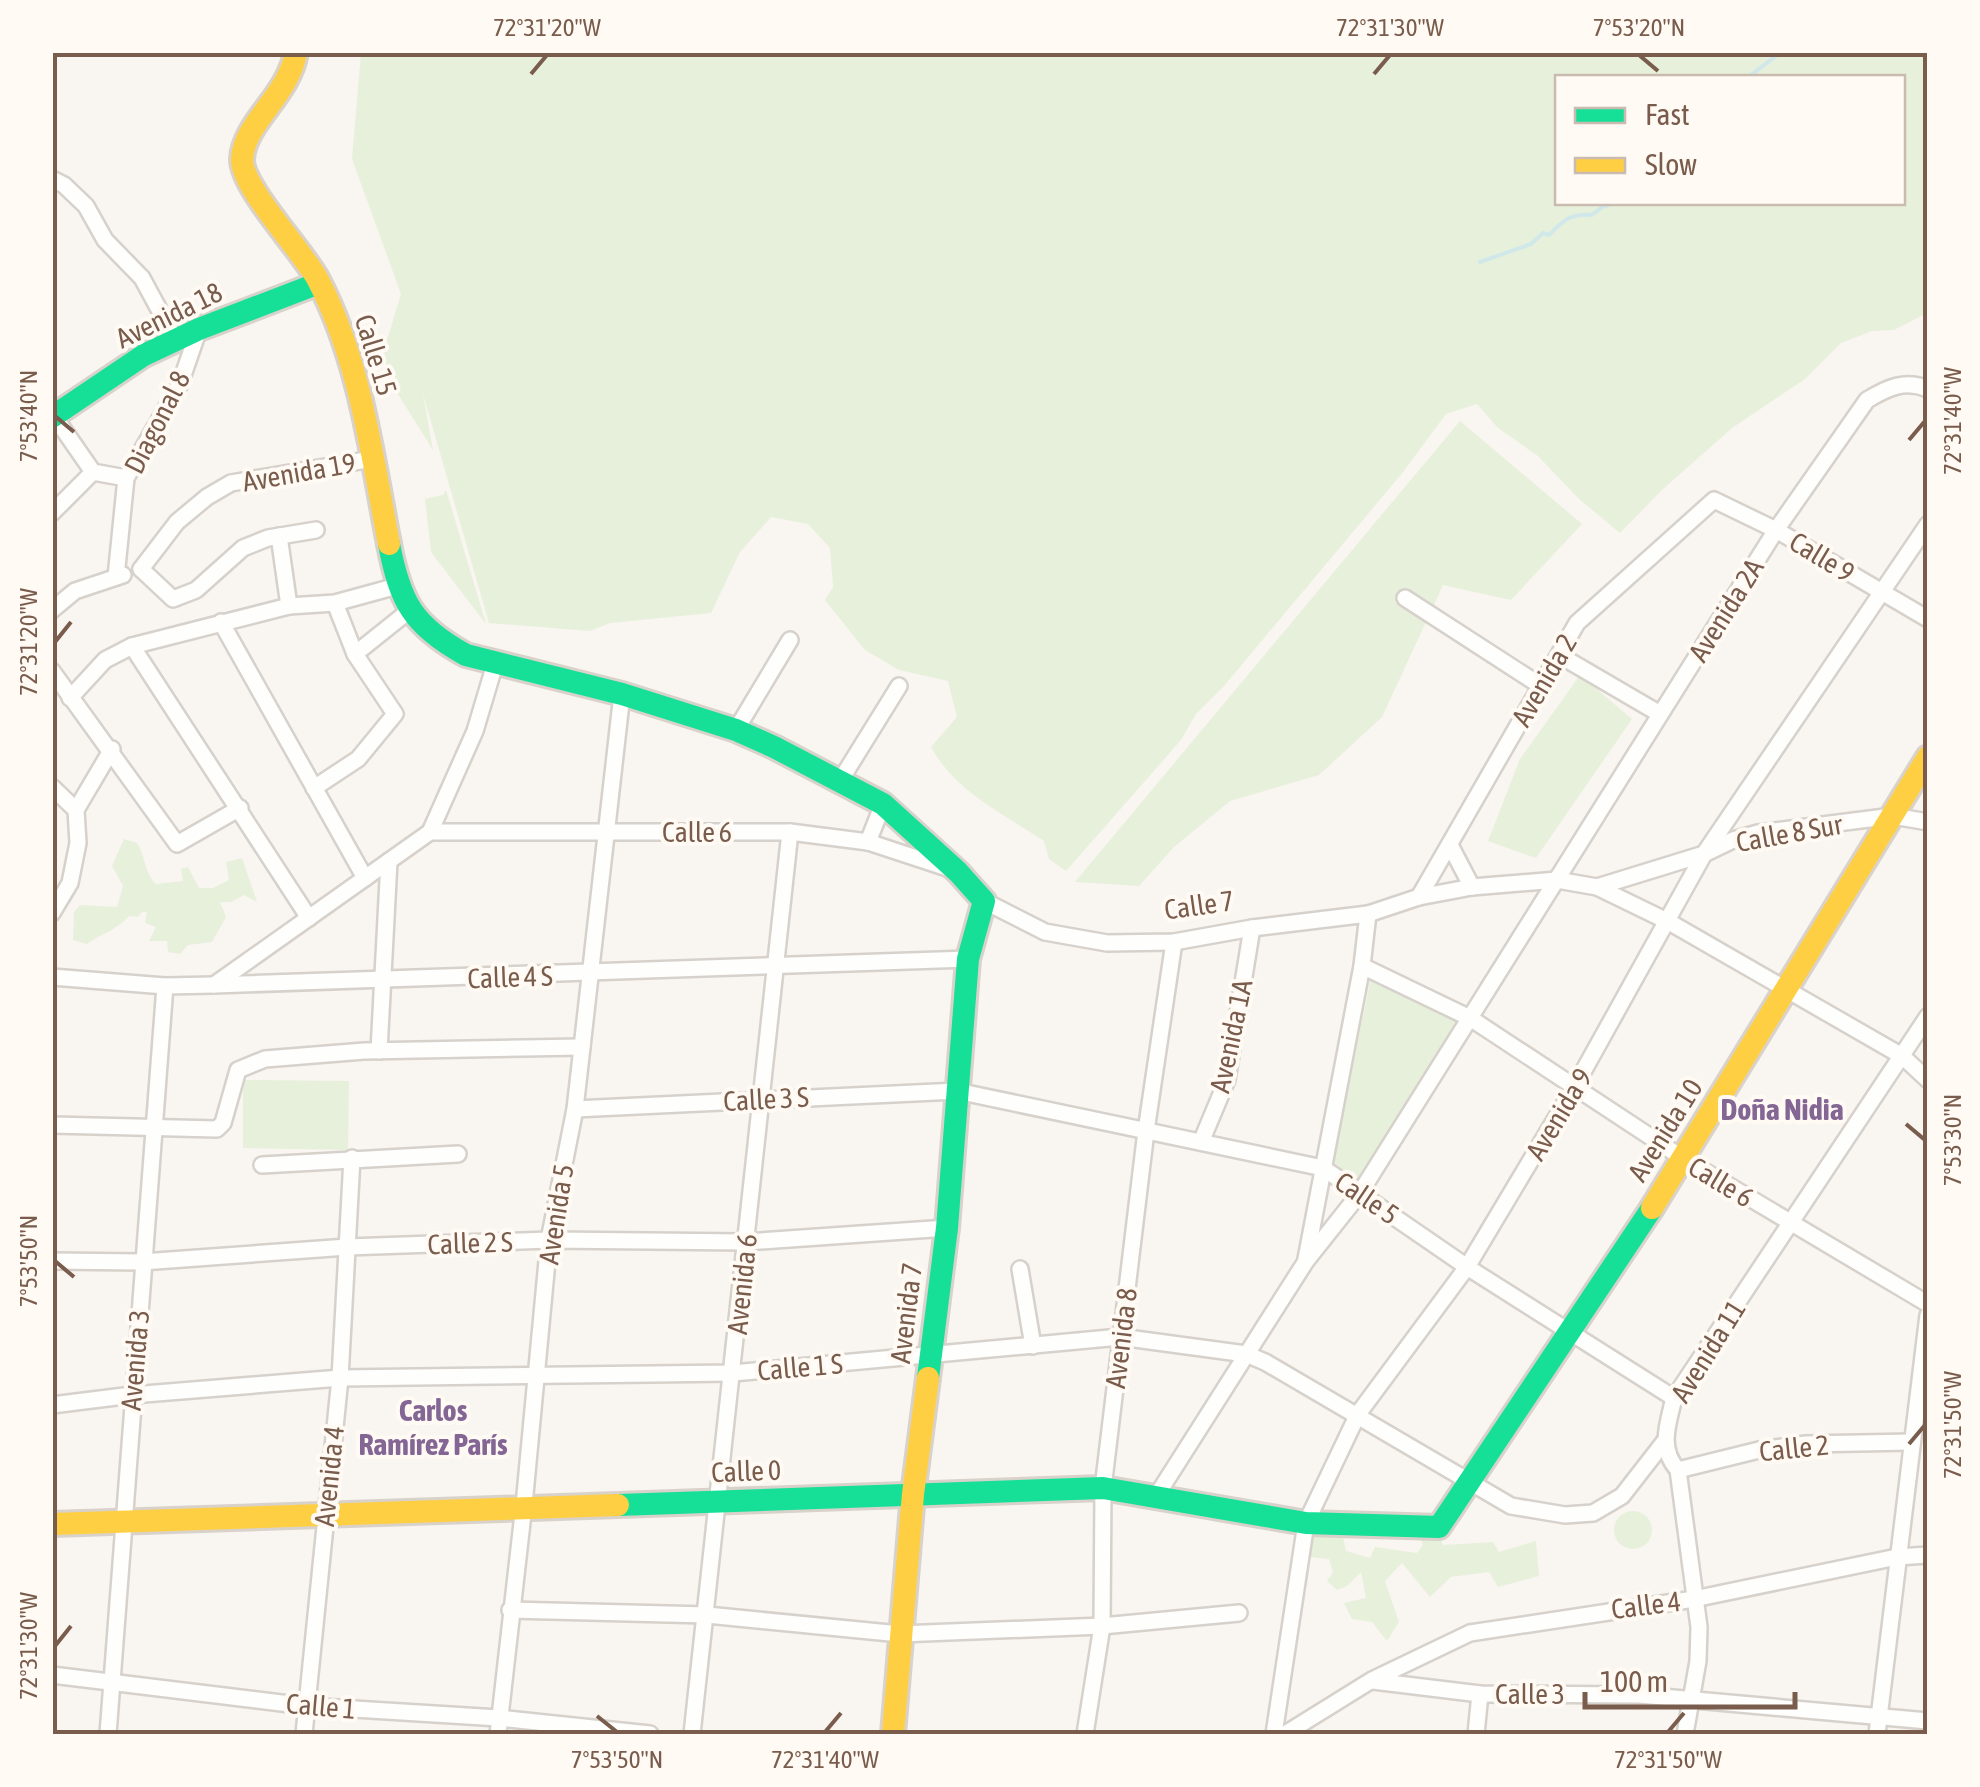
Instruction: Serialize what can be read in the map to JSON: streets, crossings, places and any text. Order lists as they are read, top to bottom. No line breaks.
{"streets":{"street":["Avenida 18","Calle 15","Diagonal 8","Avenida 19","Calle 9","Avenida 2A","Avenida 2","Calle 6","Calle 8 Sur","Calle 7","Calle 4 S","Avenida 1A","Calle 3 S","Avenida 9","Avenida 10","Calle 5","Avenida 5","Calle 2 S","Avenida 6","Avenida 7","Avenida 8","Avenida 11","Avenida 3","Calle 1 S","Calle 2","Calle 0","Avenida 4","Calle 4","Calle 3","Calle 1"]},"crossings":[["Avenida 18","Calle 15"],["Avenida 18","Diagonal 8"],["Calle 15","Avenida 19"],["Calle 15","Calle 7"],["Calle 9","Avenida 2A"],["Calle 9","Avenida 2"],["Calle 9","Avenida 9"],["Avenida 2A","Calle 7"],["Avenida 2","Calle 7"],["Calle 6","Calle 7"],["Calle 6","Avenida 9"],["Calle 6","Avenida 10"],["Calle 6","Avenida 5"],["Calle 6","Avenida 6"],["Calle 6","Avenida 11"],["Calle 8 Sur","Calle 7"],["Calle 8 Sur","Avenida 9"],["Calle 8 Sur","Avenida 10"],["Calle 7","Avenida 1A"],["Calle 7","Avenida 9"],["Calle 7","Avenida 10"],["Calle 7","Avenida 5"],["Calle 7","Avenida 7"],["Calle 7","Avenida 8"],["Calle 7","Avenida 11"],["Calle 4 S","Avenida 5"],["Calle 4 S","Avenida 6"],["Calle 4 S","Avenida 7"],["Calle 4 S","Avenida 3"],["Avenida 1A","Calle 5"],["Calle 3 S","Calle 5"],["Calle 3 S","Avenida 5"],["Calle 3 S","Avenida 6"],["Calle 3 S","Avenida 7"],["Avenida 9","Calle 5"],["Avenida 9","Calle 1 S"],["Avenida 9","Calle 0"],["Avenida 10","Calle 5"],["Avenida 10","Calle 1 S"],["Avenida 10","Calle 0"],["Calle 5","Avenida 7"],["Calle 5","Avenida 8"],["Calle 5","Avenida 11"],["Avenida 5","Calle 2 S"],["Avenida 5","Calle 1 S"],["Avenida 5","Calle 0"],["Avenida 5","Calle 1"],["Calle 2 S","Avenida 6"],["Calle 2 S","Avenida 7"],["Calle 2 S","Avenida 3"],["Calle 2 S","Avenida 4"],["Avenida 6","Calle 1 S"],["Avenida 6","Calle 0"],["Avenida 7","Calle 1 S"],["Avenida 7","Calle 0"],["Avenida 8","Calle 1 S"],["Avenida 8","Calle 0"],["Avenida 11","Calle 1 S"],["Avenida 3","Calle 1 S"],["Avenida 3","Calle 0"],["Avenida 3","Calle 1"],["Calle 1 S","Avenida 4"],["Calle 0","Avenida 4"],["Avenida 4","Calle 1"],["Calle 4","Calle 3"]],"districts":["Doña Nidia","Carlos Ramírez París"],"legend":["Fast","Slow"],"scale_bar":"100 m","coordinates":["72°31'20\"W","72°31'30\"W","7°53'20\"N","7°53'40\"N","72°31'40\"W","7°53'30\"N","7°53'50\"N","72°31'50\"W"]}
